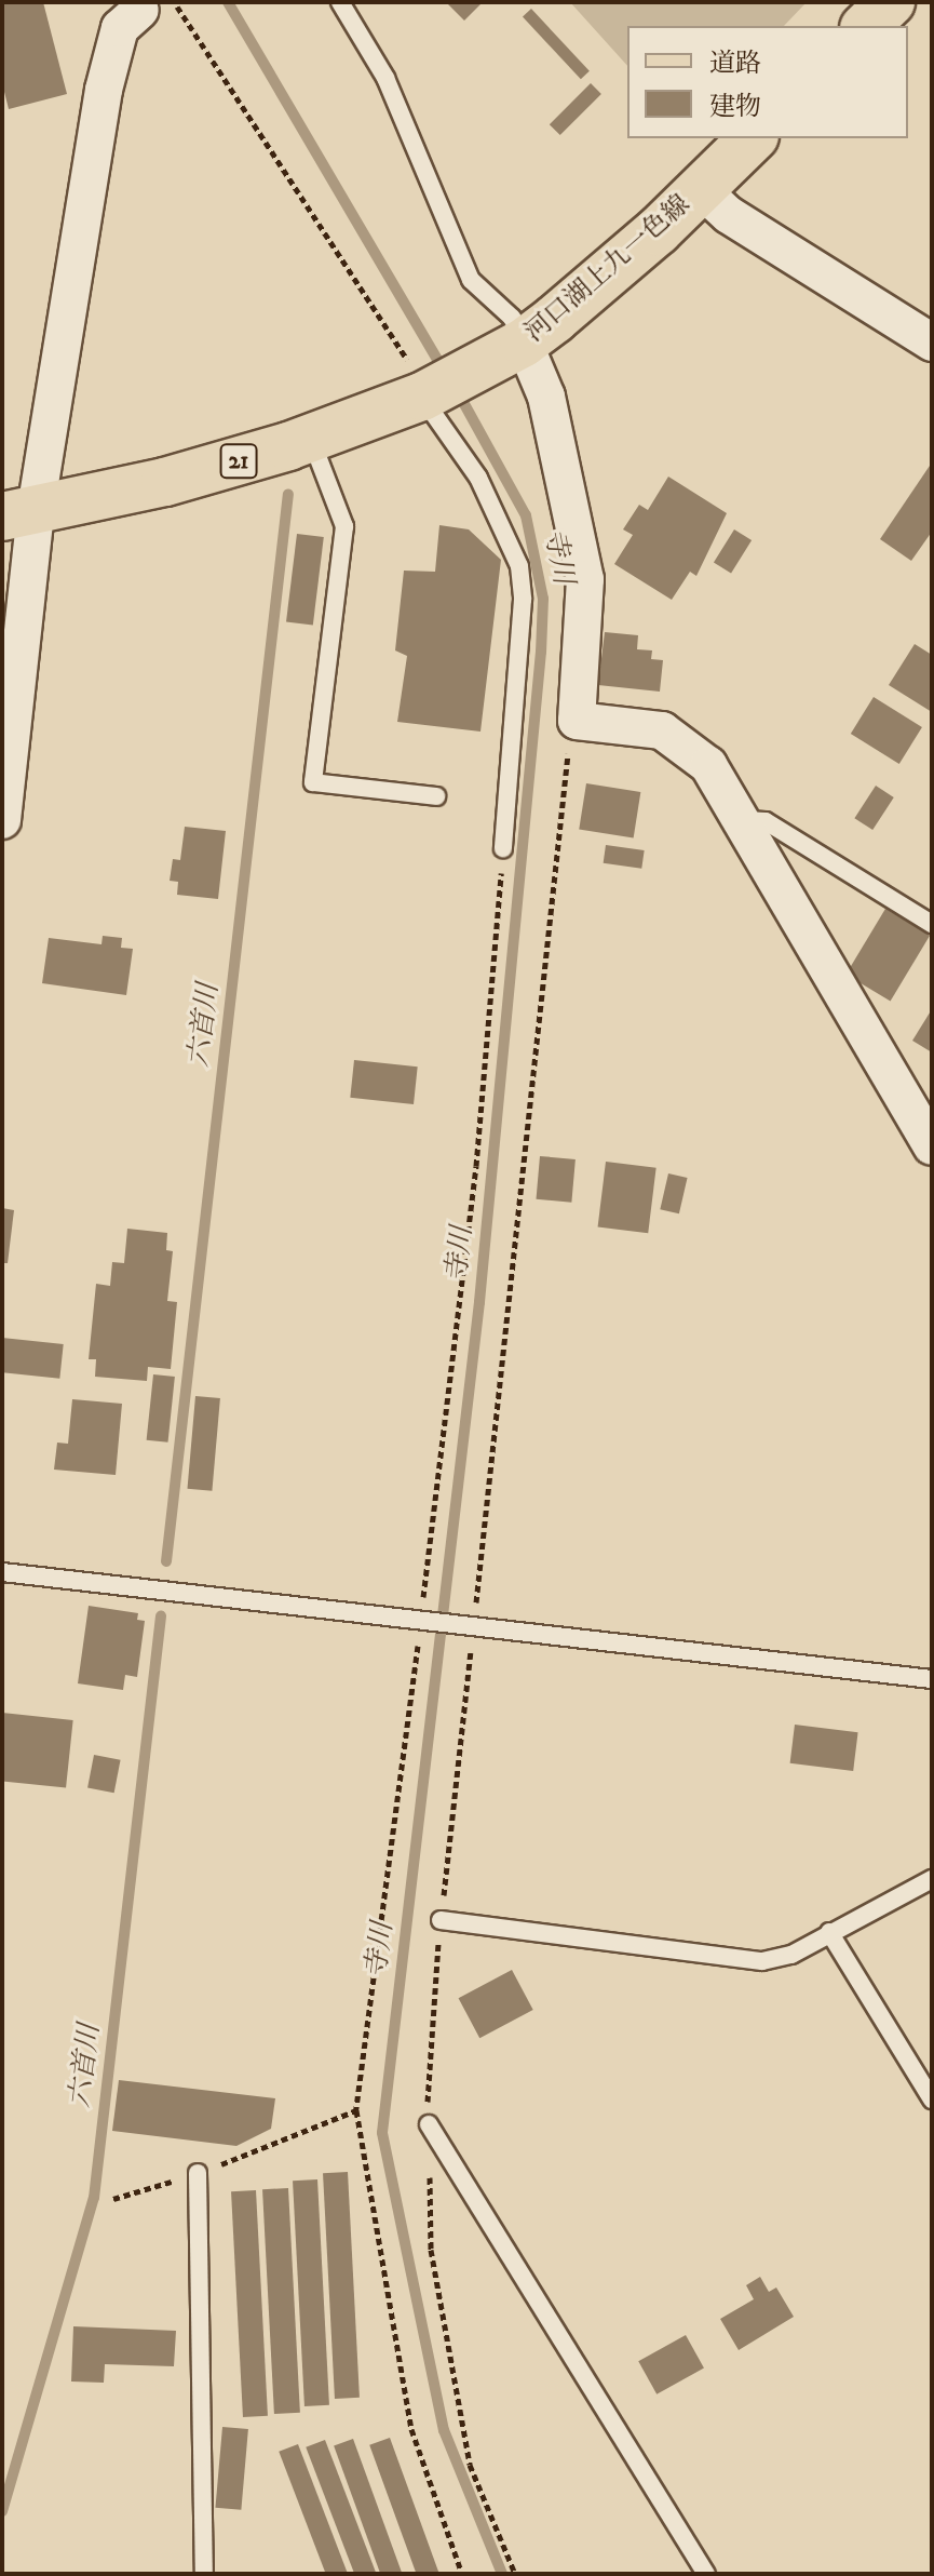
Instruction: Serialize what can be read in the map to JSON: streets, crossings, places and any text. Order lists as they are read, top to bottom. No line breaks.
{"streets":{"main road":["河口湖上九一色線","21"]},"water":["寺川","六首川"],"legend":["道路","建物"]}
